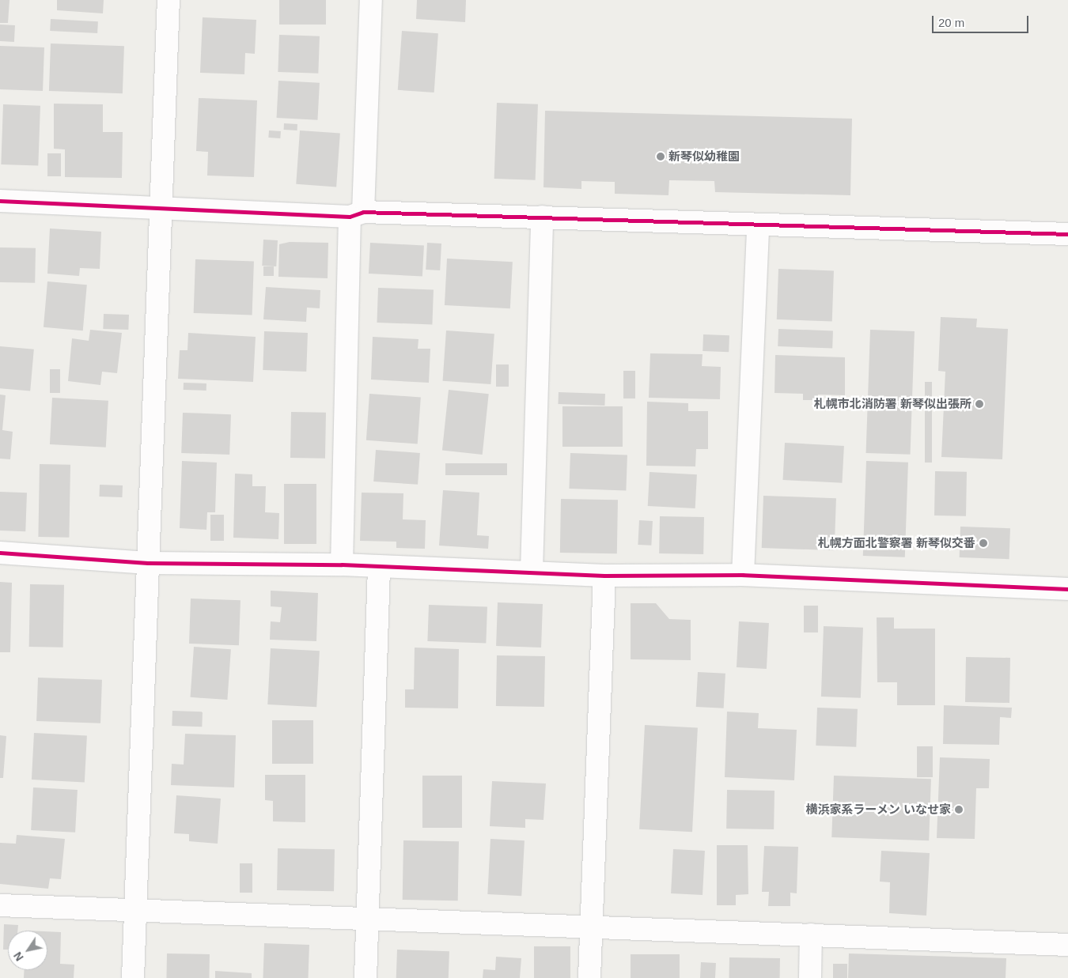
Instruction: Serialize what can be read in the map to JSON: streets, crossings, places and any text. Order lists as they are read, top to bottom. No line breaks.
{"places":["新琴似幼稚園","札幌市北消防署 新琴似出張所","札幌方面北警察署 新琴似交番","横浜家系ラーメン いなせ家"],"scale_bar":"20 m","north":"bottom left"}
